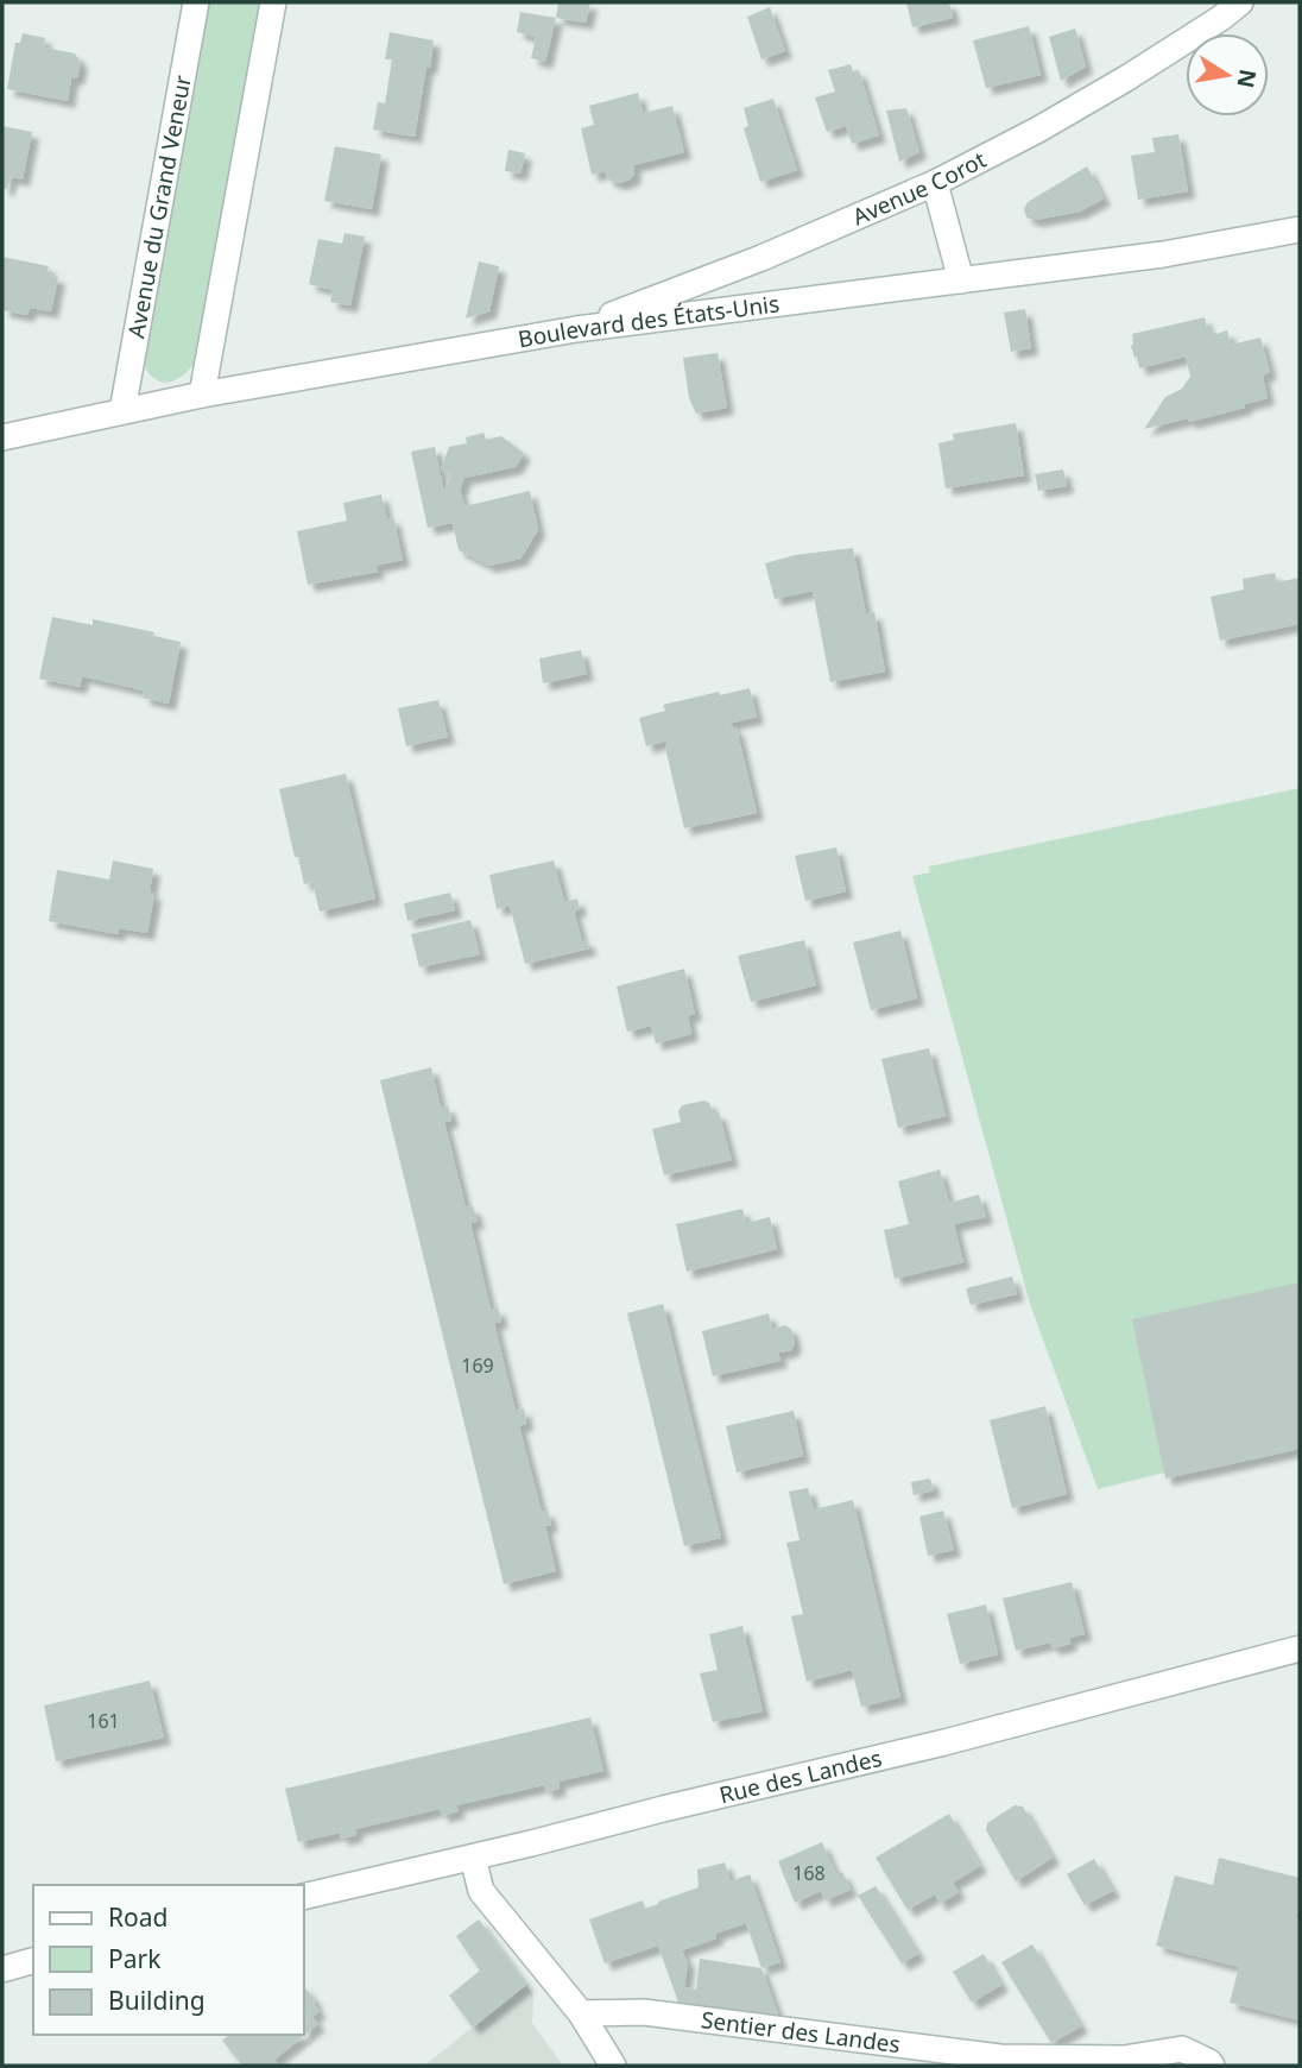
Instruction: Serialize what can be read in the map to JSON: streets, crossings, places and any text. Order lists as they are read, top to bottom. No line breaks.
{"streets":{"street":["Avenue Corot","Avenue du Grand Veneur","Boulevard des États-Unis","Rue des Landes","Sentier des Landes"]},"crossings":[["Avenue Corot","Boulevard des États-Unis"],["Avenue du Grand Veneur","Boulevard des États-Unis"]],"house_numbers":["169","161","168"],"legend":["Road","Park","Building"],"north":"right"}
